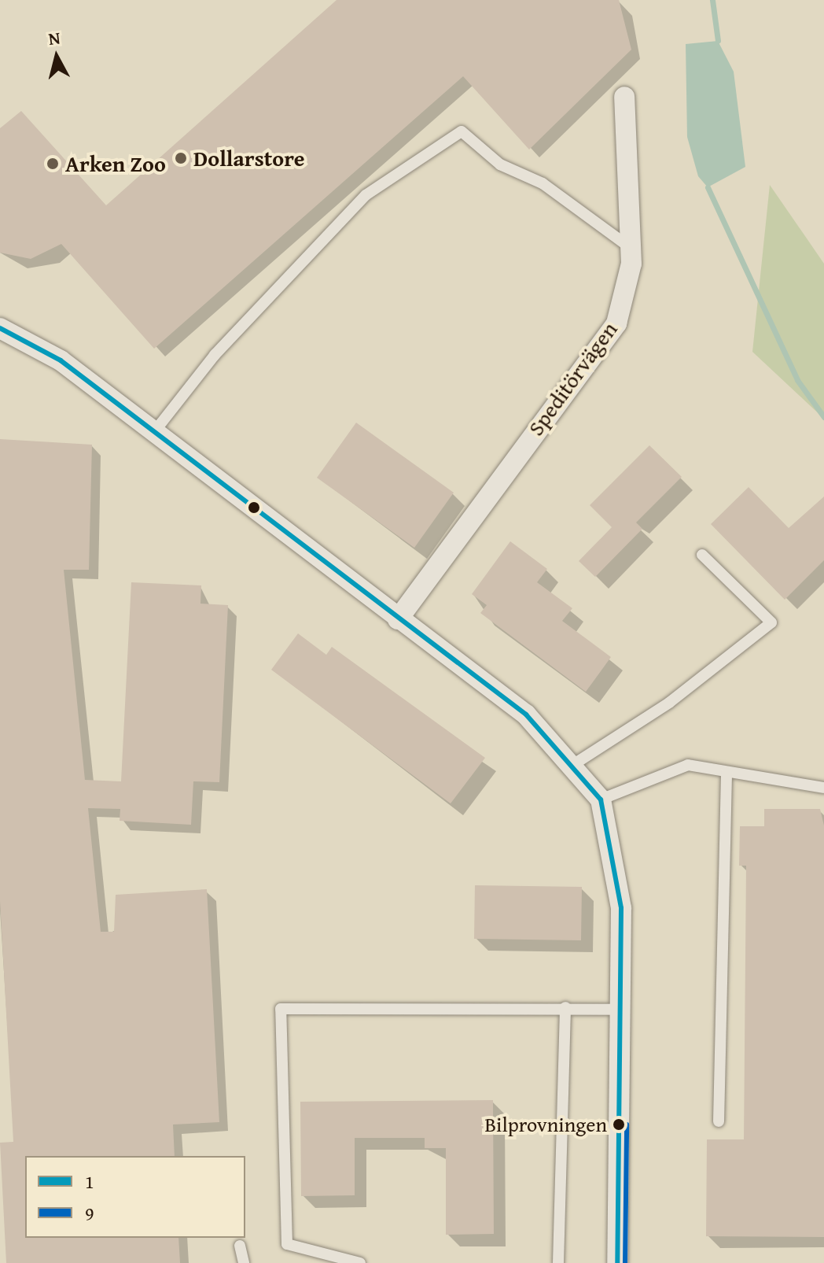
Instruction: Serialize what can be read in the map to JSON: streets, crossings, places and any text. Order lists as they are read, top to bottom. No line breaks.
{"streets":{"street":["Speditörvägen"]},"places":["Dollarstore","Arken Zoo","Bilprovningen"],"lines":["transit line 1","transit line 9"],"legend":["1","9"],"north":"top"}
